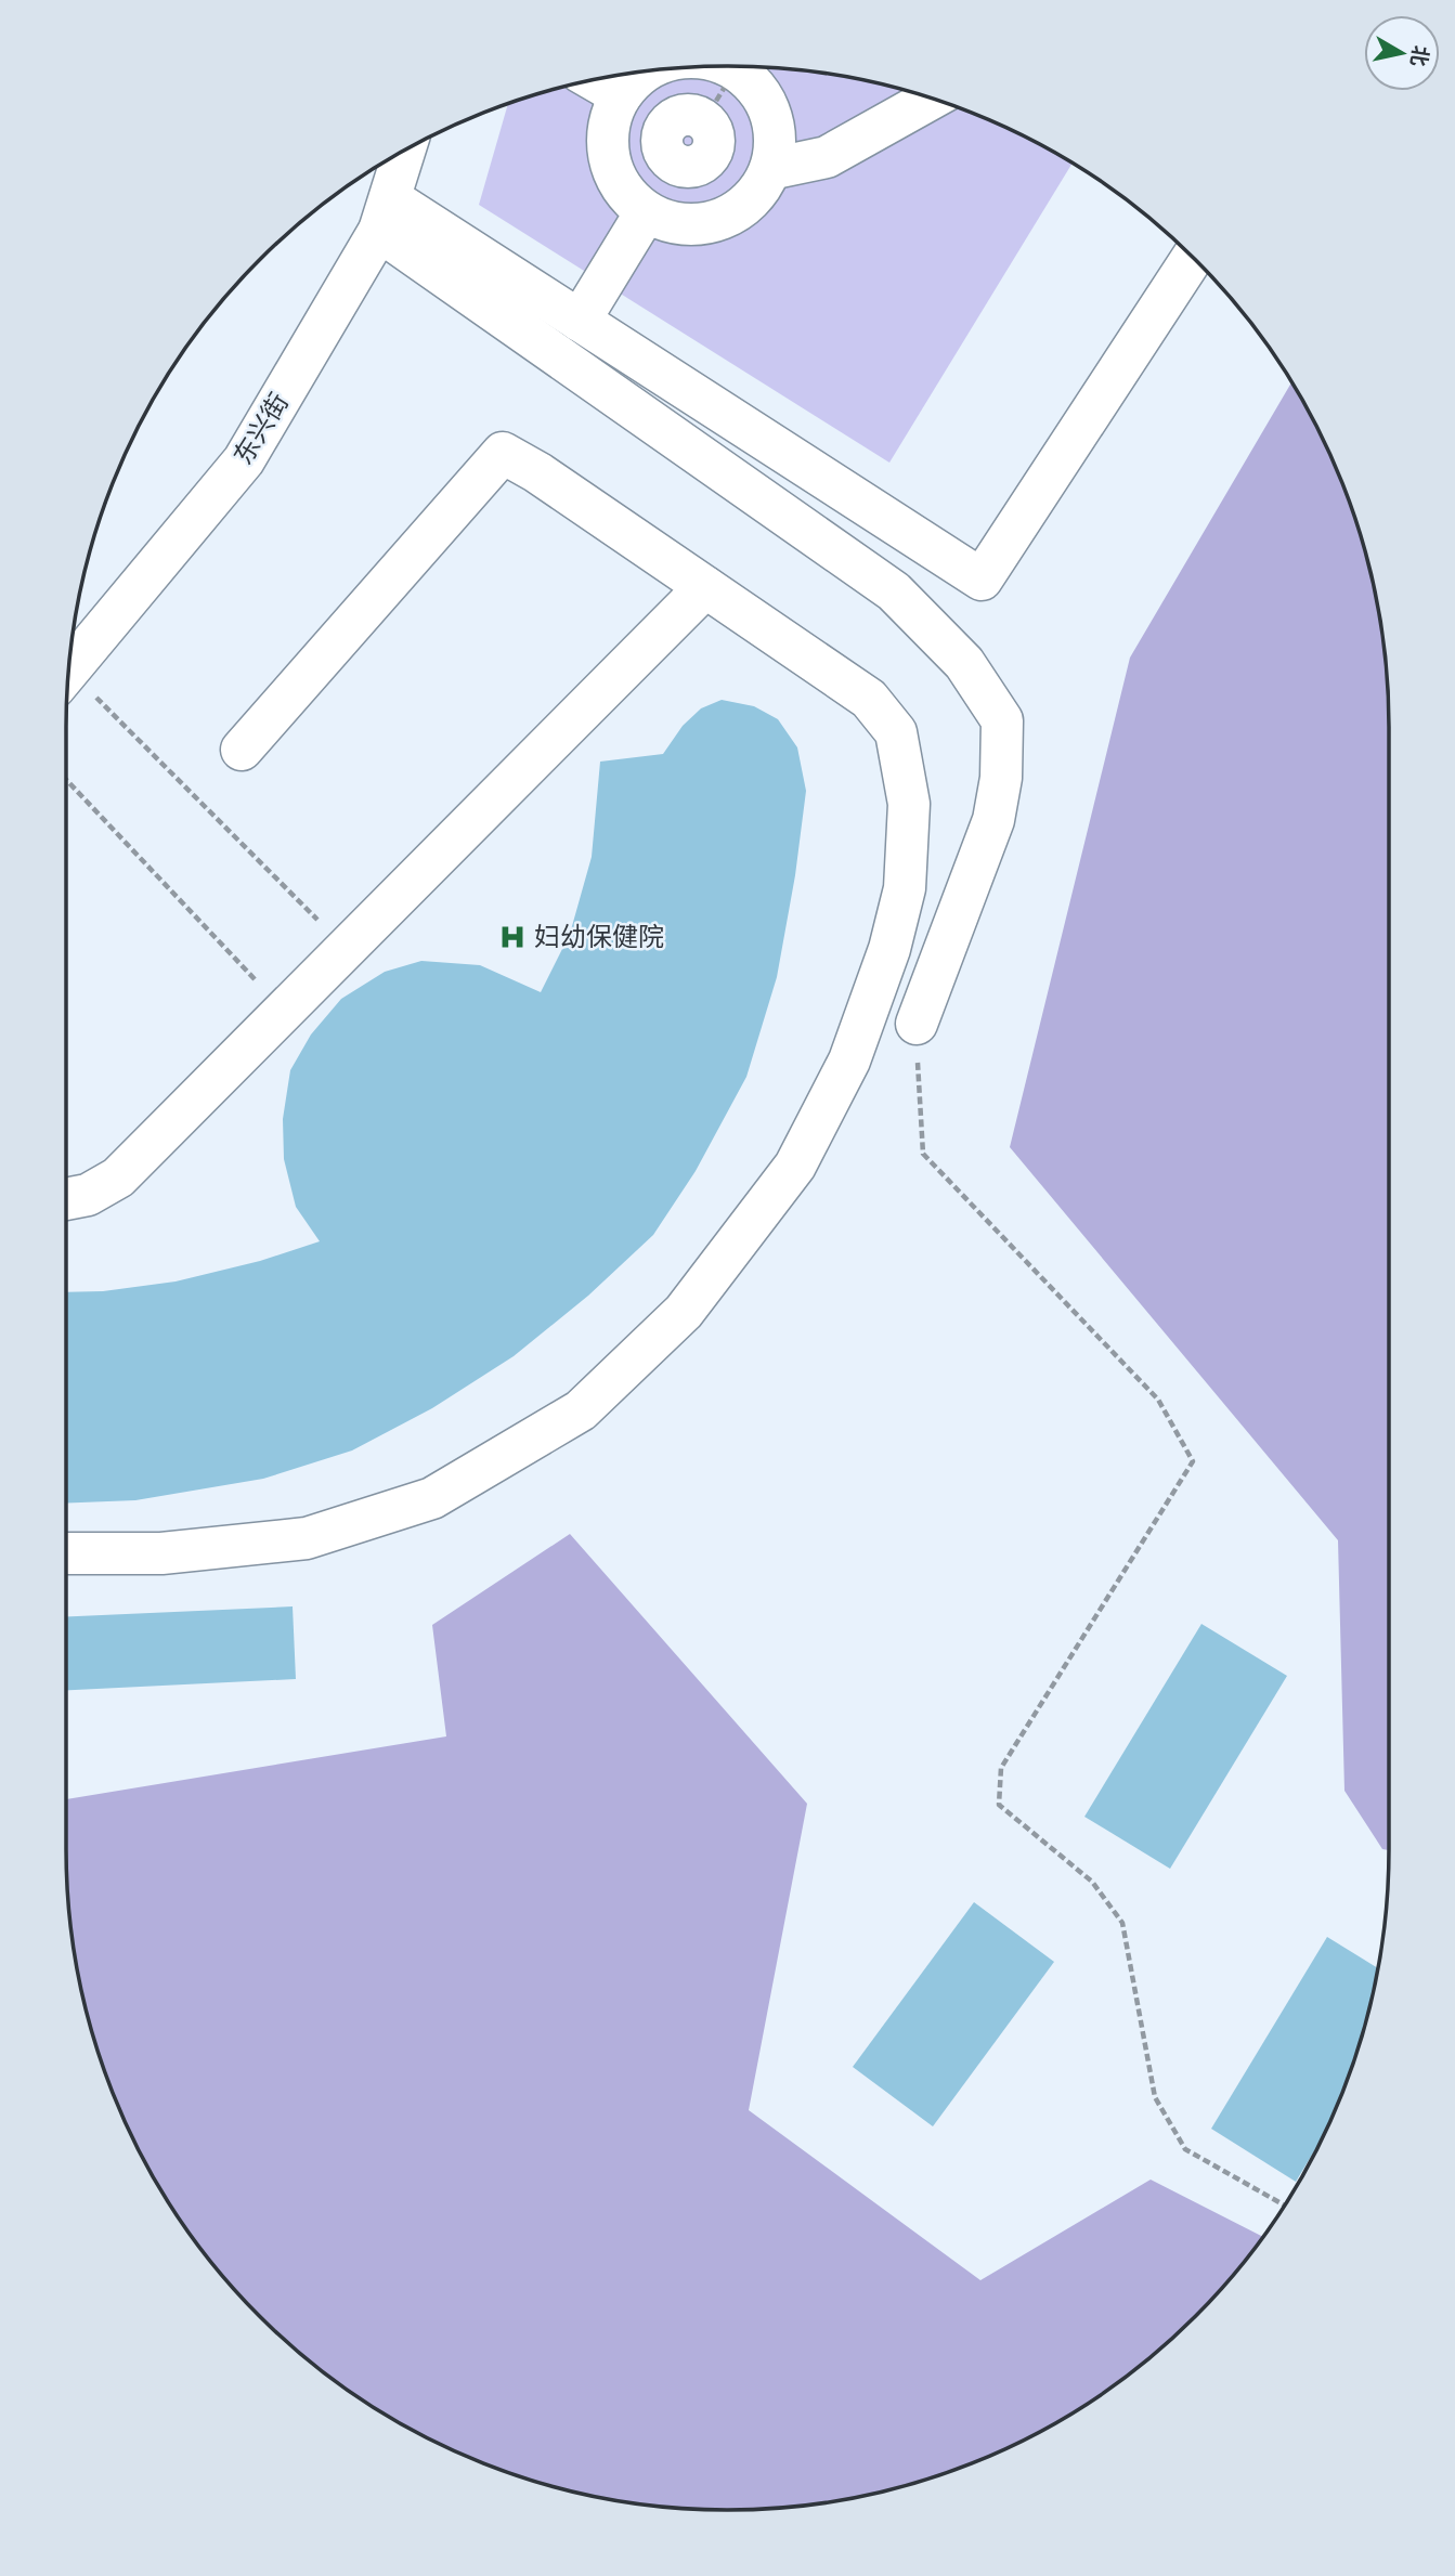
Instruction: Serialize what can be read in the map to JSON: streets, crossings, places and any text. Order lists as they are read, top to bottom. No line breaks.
{"streets":{"street":["东兴街"]},"places":{"hospital":["妇幼保健院"]},"north":"right"}
